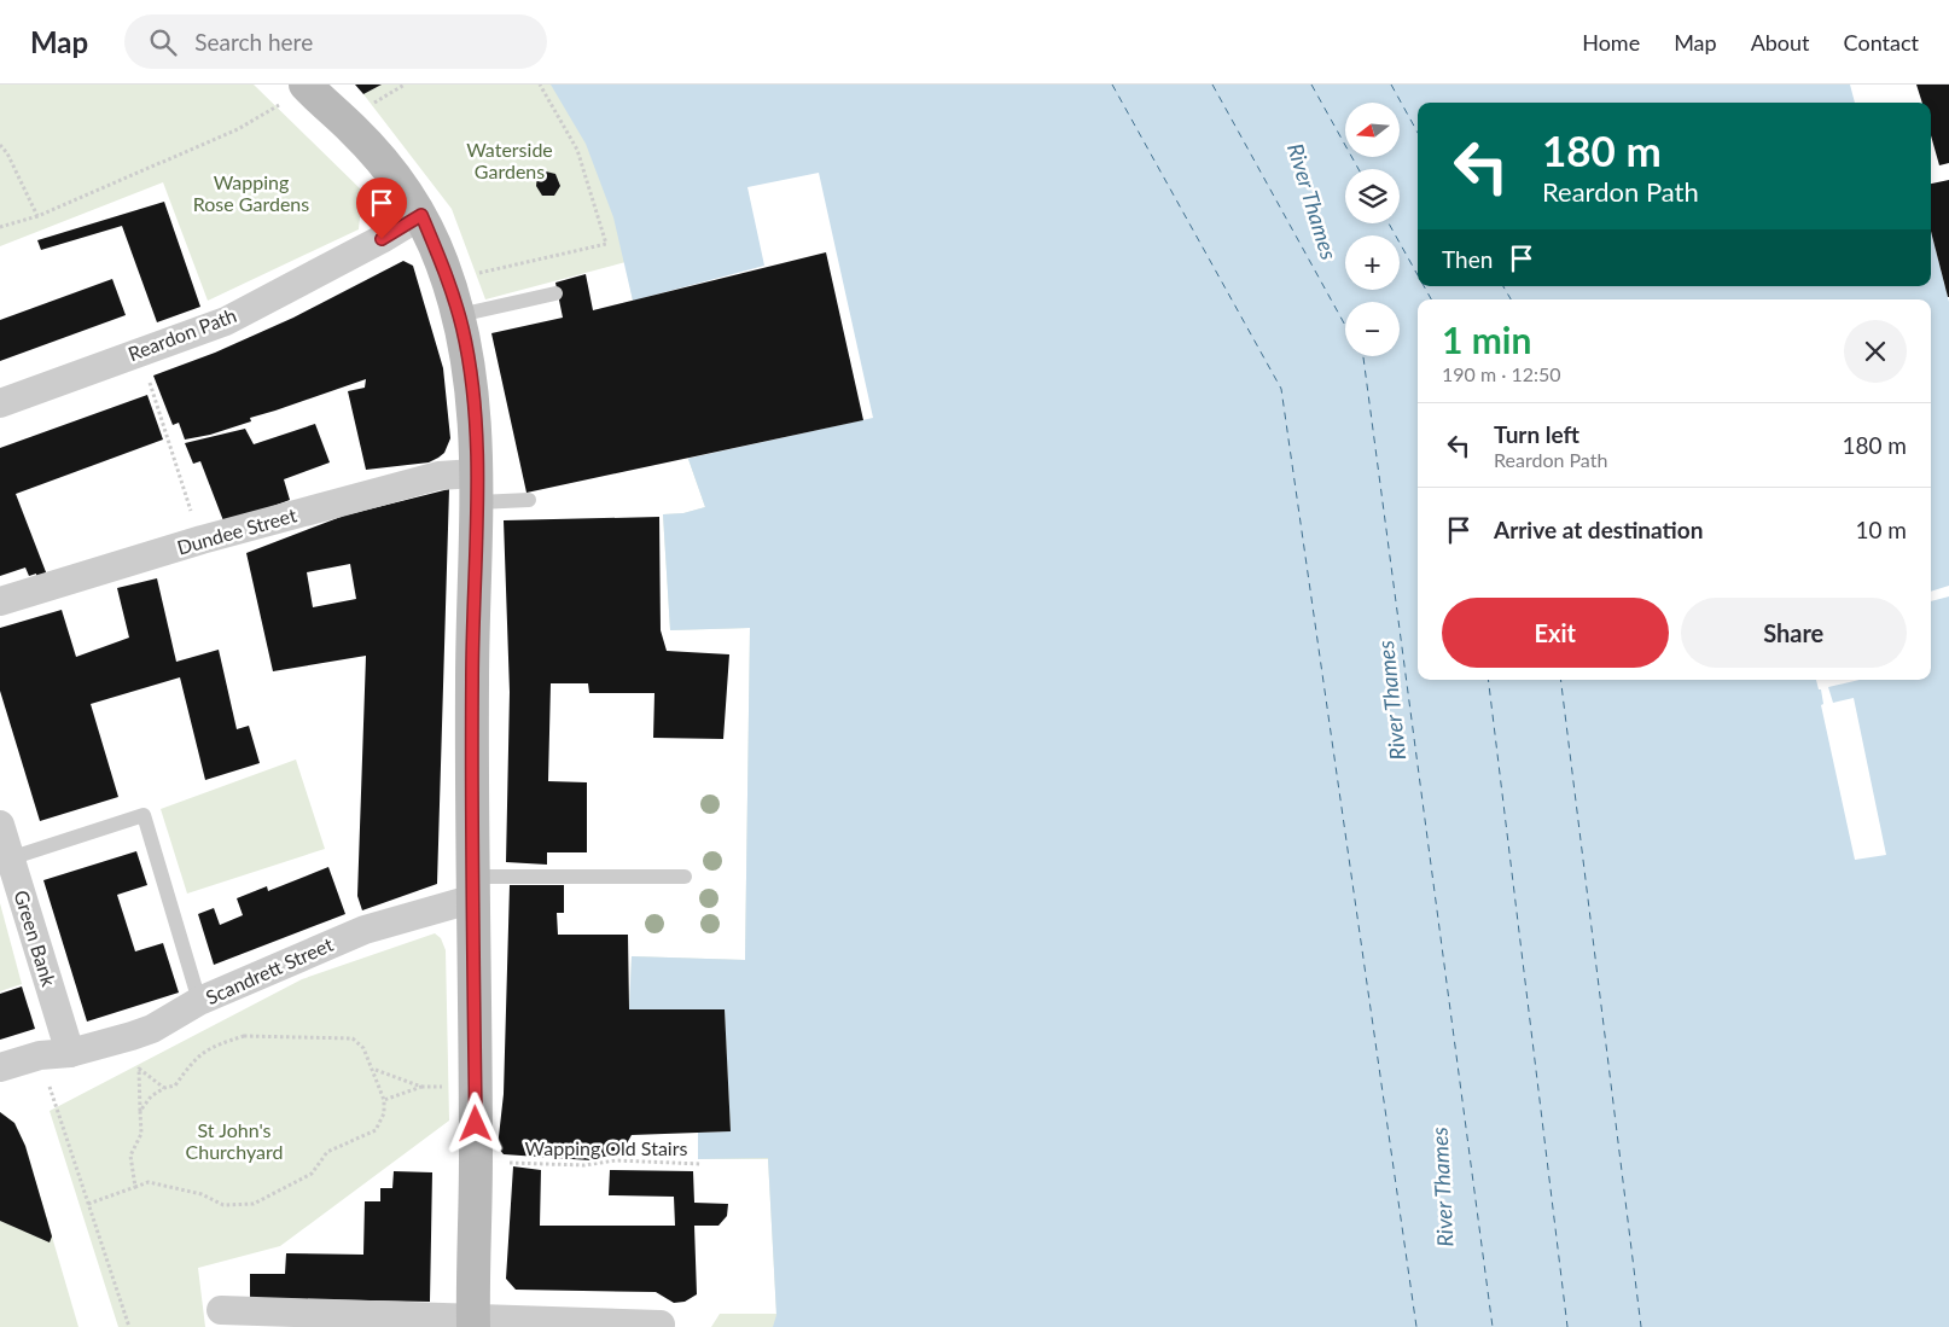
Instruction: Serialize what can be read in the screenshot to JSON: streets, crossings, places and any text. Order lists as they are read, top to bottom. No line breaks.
{"streets":{"street":["Reardon Path","Dundee Street","Green Bank","Scandrett Street"],"path":["Wapping Old Stairs"]},"crossings":[["Green Bank","Scandrett Street"]],"water":["River Thames"],"parks":["Waterside Gardens","Wapping Rose Gardens","St John's Churchyard"],"north":"left","page":{"header":"Map","search":"Search here","nav":["Home","Map","About","Contact"],"map_buttons":["+","−"],"turn":["180 m","Reardon Path"],"then":"Then","heading":["1 min","190 m · 12:50"],"list":[{"name":"Turn left","note":"Reardon Path","value":"180 m"},{"name":"Arrive at destination","value":"10 m"}],"buttons":["Exit","Share"]}}
